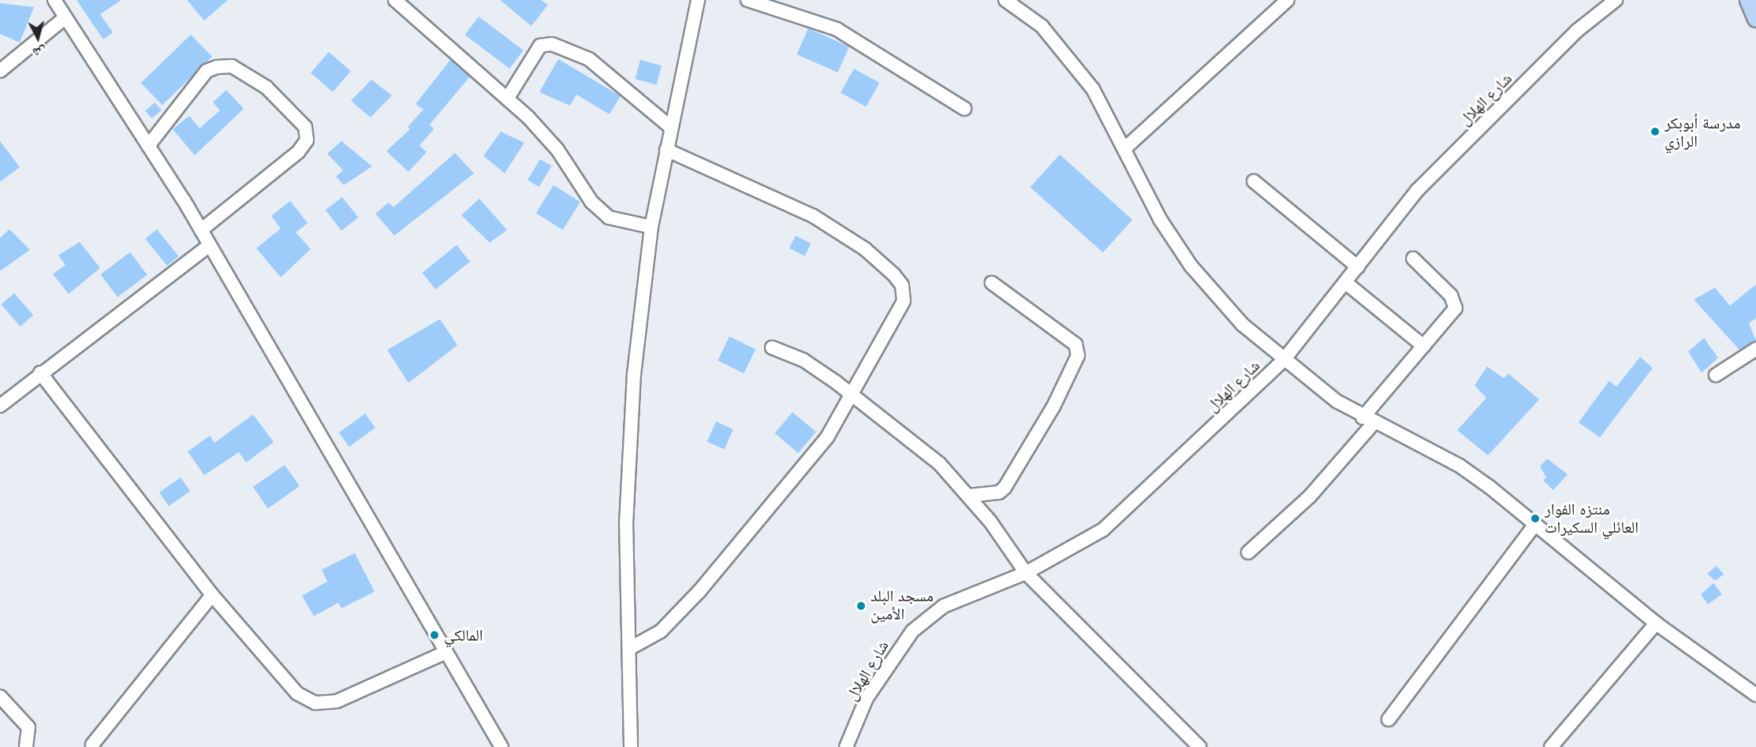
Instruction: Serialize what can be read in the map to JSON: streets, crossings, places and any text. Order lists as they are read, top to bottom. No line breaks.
{"streets":{"street":["شارع الهلال"]},"places":["مدرسة أبوبكر الرازي","منتزه الفوار العائلي السكيرات","مسجد البلد الأمين","المالكي"],"north":"bottom"}
